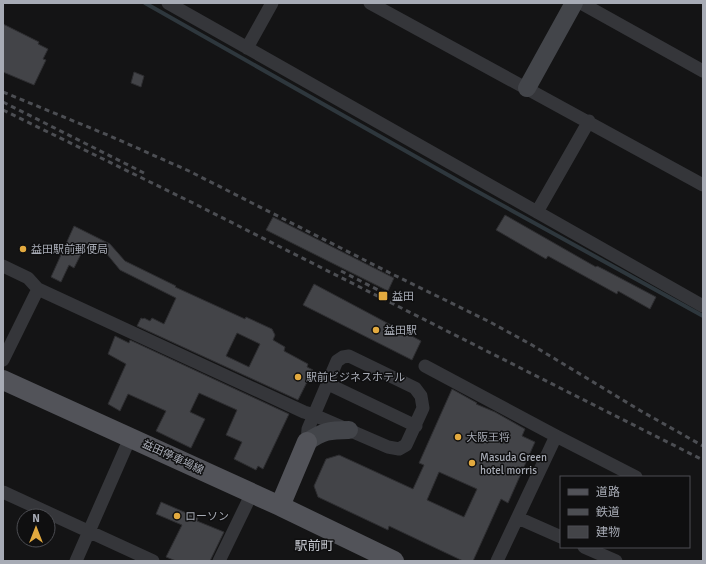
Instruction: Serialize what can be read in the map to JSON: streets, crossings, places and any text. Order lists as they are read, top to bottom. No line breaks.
{"streets":{"main road":["益田停車場線"]},"districts":["駅前町"],"places":{"other":["益田駅前郵便局","益田駅","駅前ビジネスホテル","大阪王将","Masuda Green hotel morris","ローソン"],"transit":["益田"]},"legend":["道路","鉄道","建物"],"north":"top"}
